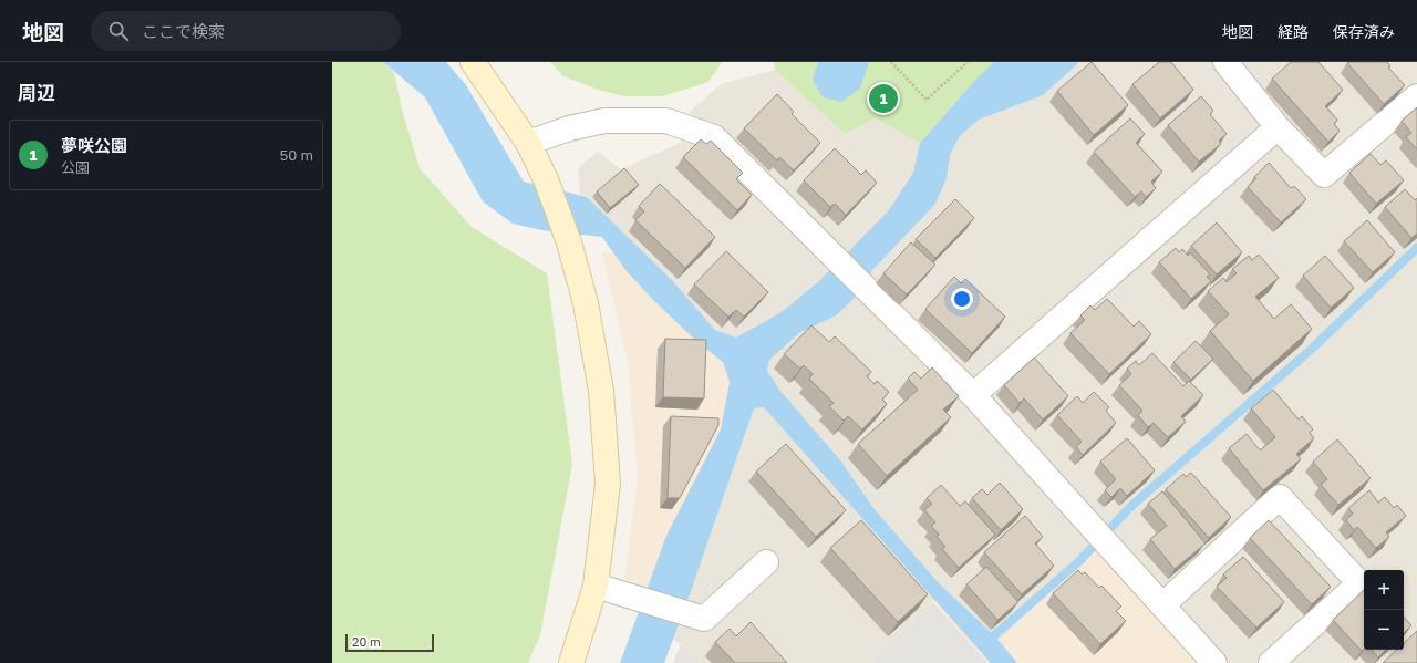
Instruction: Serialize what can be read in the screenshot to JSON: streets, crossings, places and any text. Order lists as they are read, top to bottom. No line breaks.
{"scale_bar":"20 m","page":{"header":"地図","search":"ここで検索","nav":["地図","経路","保存済み"],"heading":"周辺","pins":"1","list":[{"mark":"1","name":"夢咲公園","note":"公園","value":"50 m"}],"map_buttons":["+","−"],"scale":"20 m"}}
